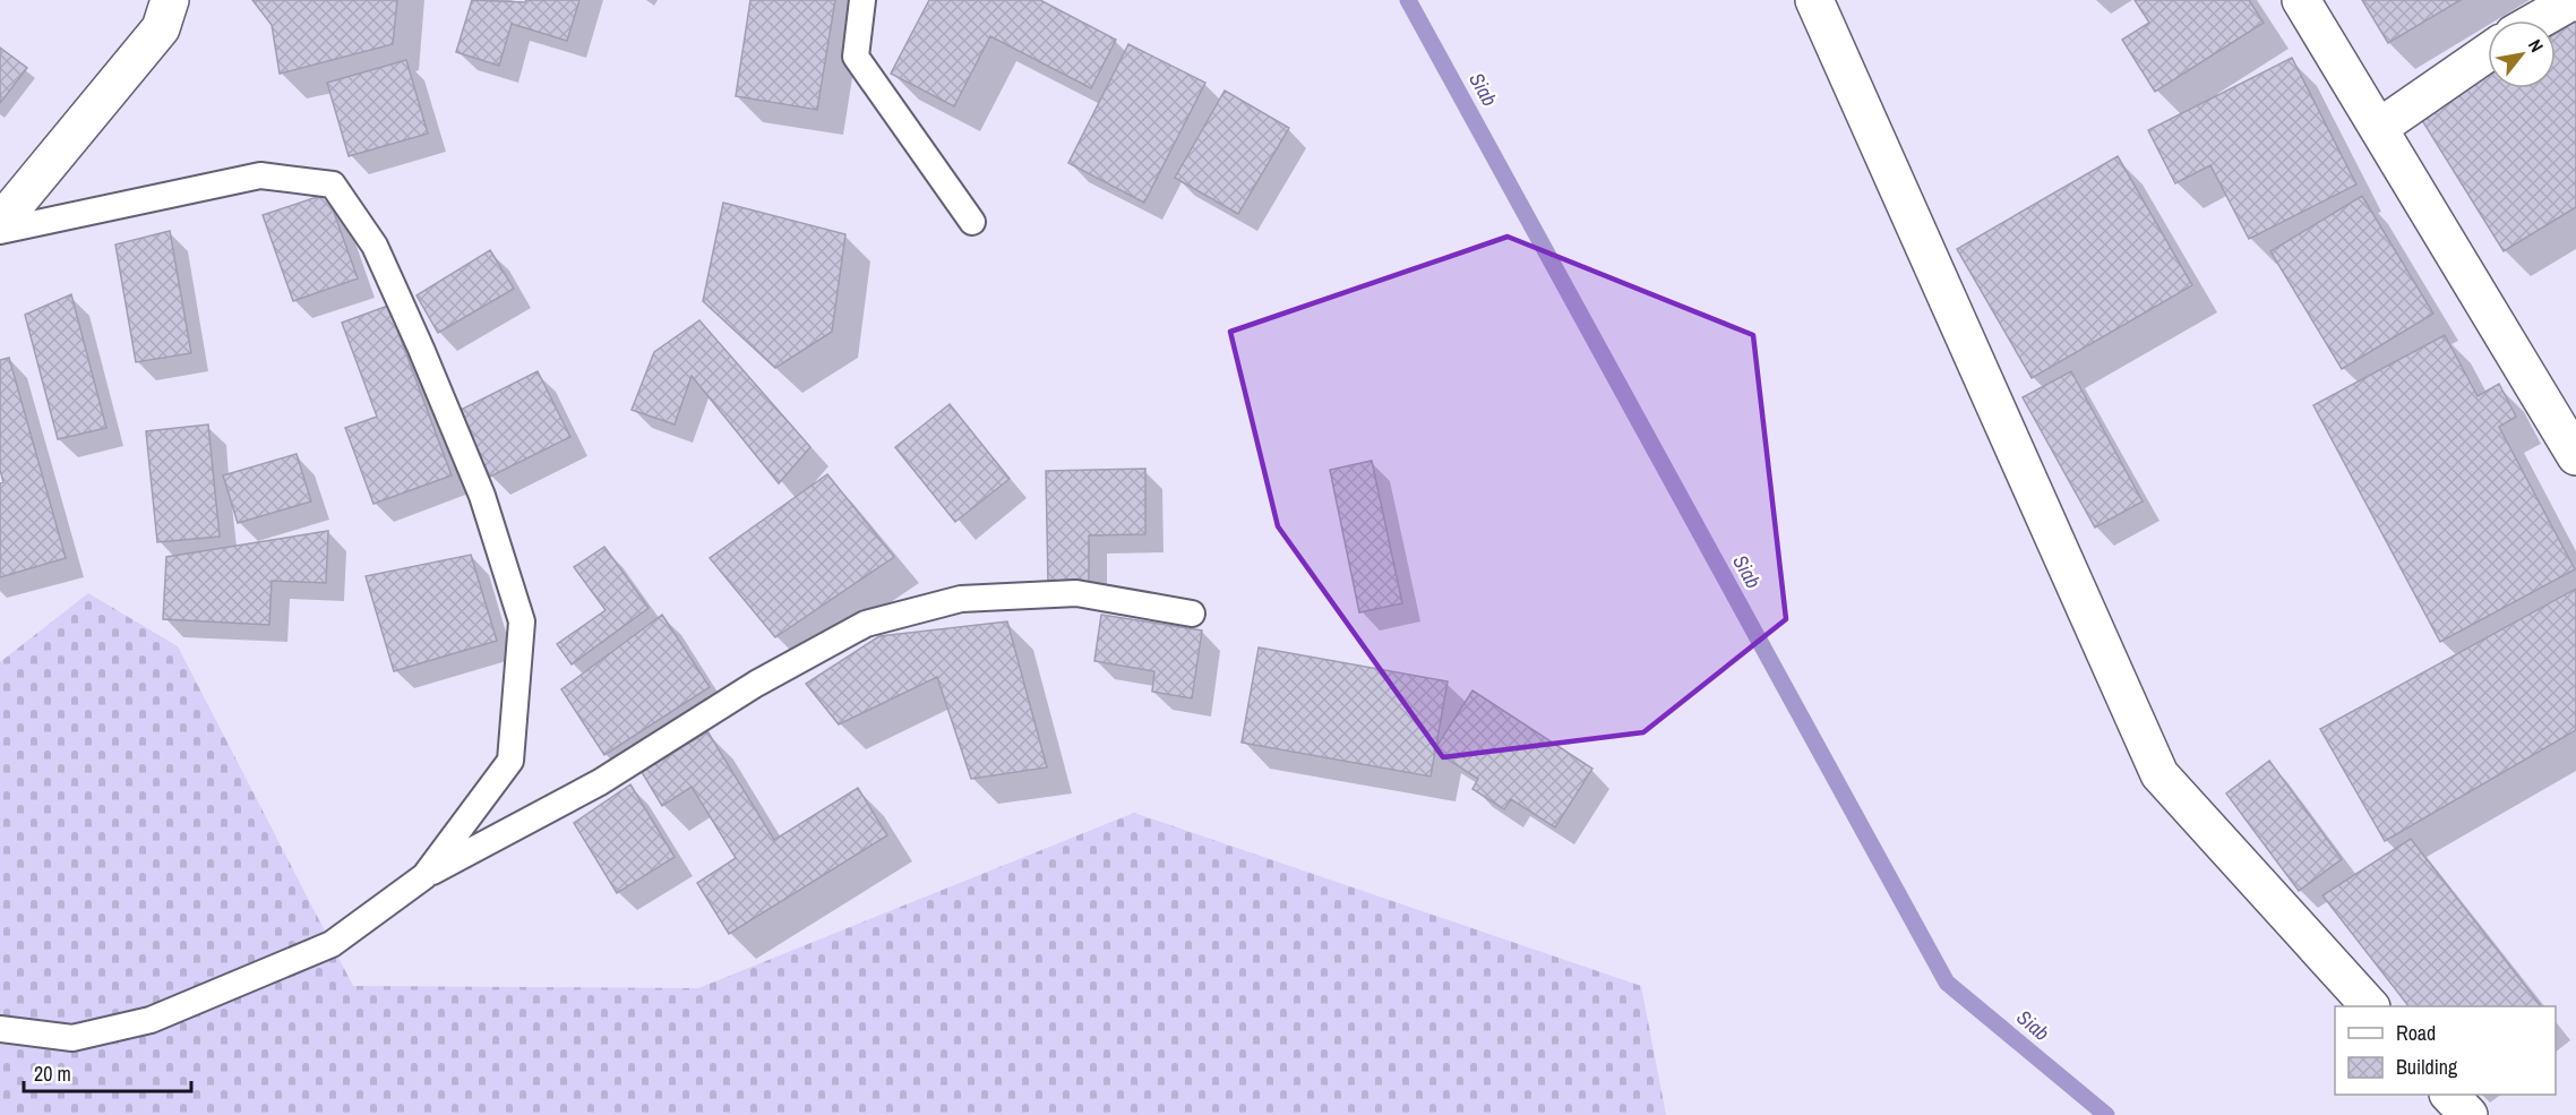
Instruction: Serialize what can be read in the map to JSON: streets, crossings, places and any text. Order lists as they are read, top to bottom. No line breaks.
{"water":["Siab"],"legend":["Road","Building"],"scale_bar":"20 m","north":"top right"}
